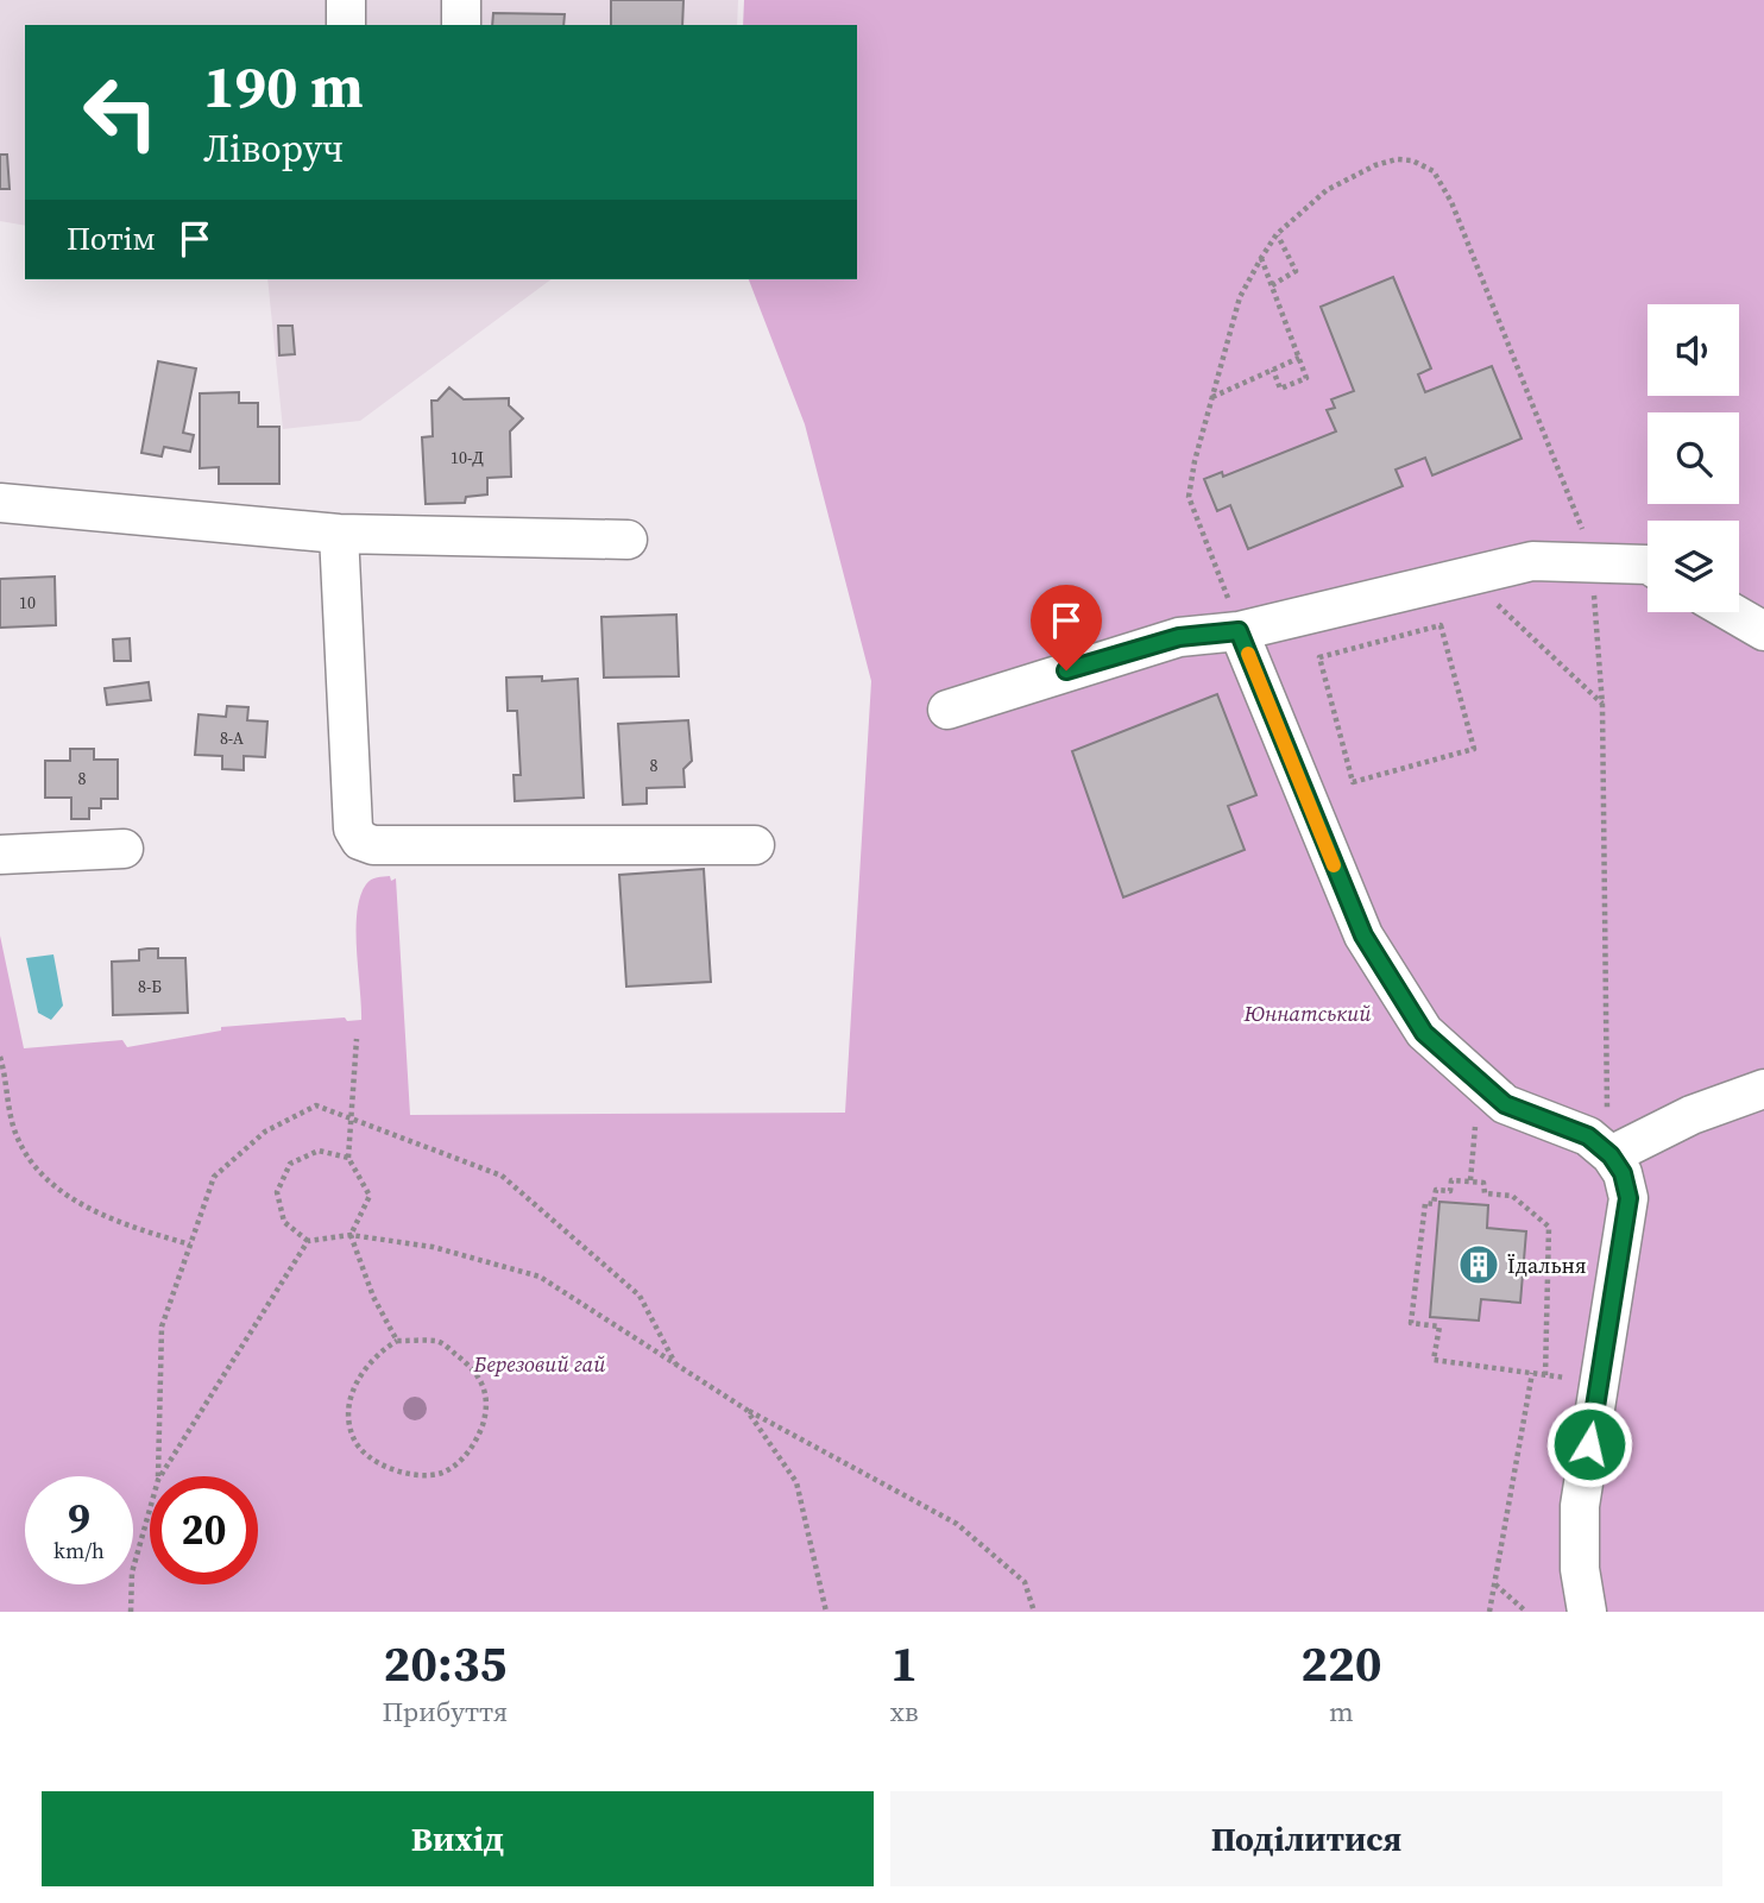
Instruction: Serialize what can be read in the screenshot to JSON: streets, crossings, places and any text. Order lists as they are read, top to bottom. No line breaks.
{"parks":["Юннатський","Березовий гай"],"places":{"building":["Їдальня"]},"house_numbers":["10-Д","10","8-А","8","8","8-Б"],"page":{"turn":["190 m","Ліворуч"],"then":"Потім","speed":"9 km/h","limit":"20","eta":["20:35","Прибуття","1","хв","220","m"],"buttons":["Вихід","Поділитися"]}}
